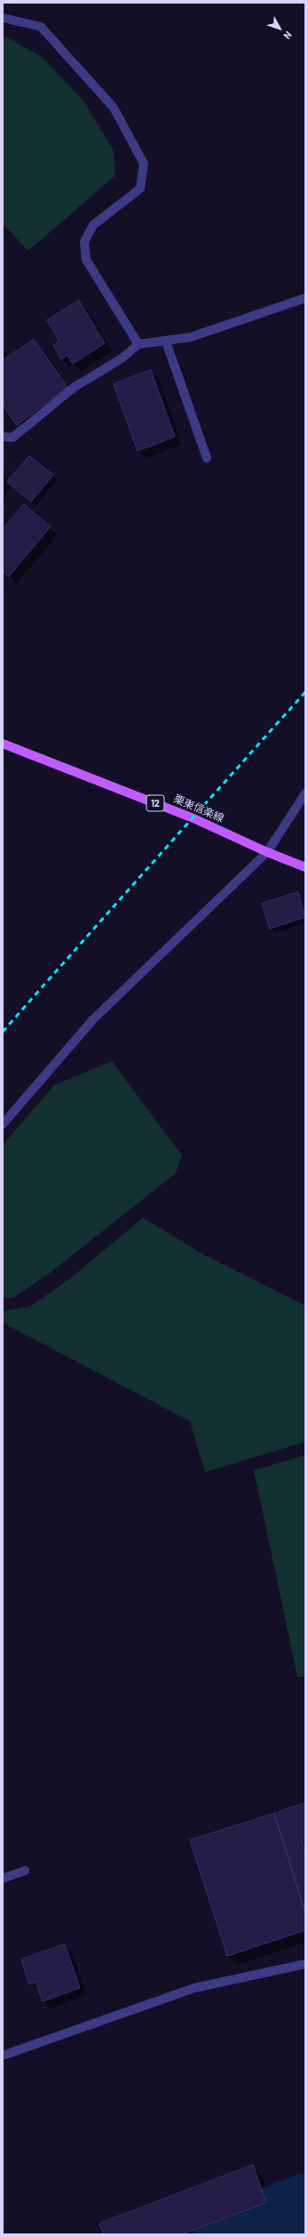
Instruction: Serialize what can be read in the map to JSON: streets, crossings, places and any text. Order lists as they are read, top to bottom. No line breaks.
{"streets":{"main road":["12","栗東信楽線"]},"north":"bottom right"}
